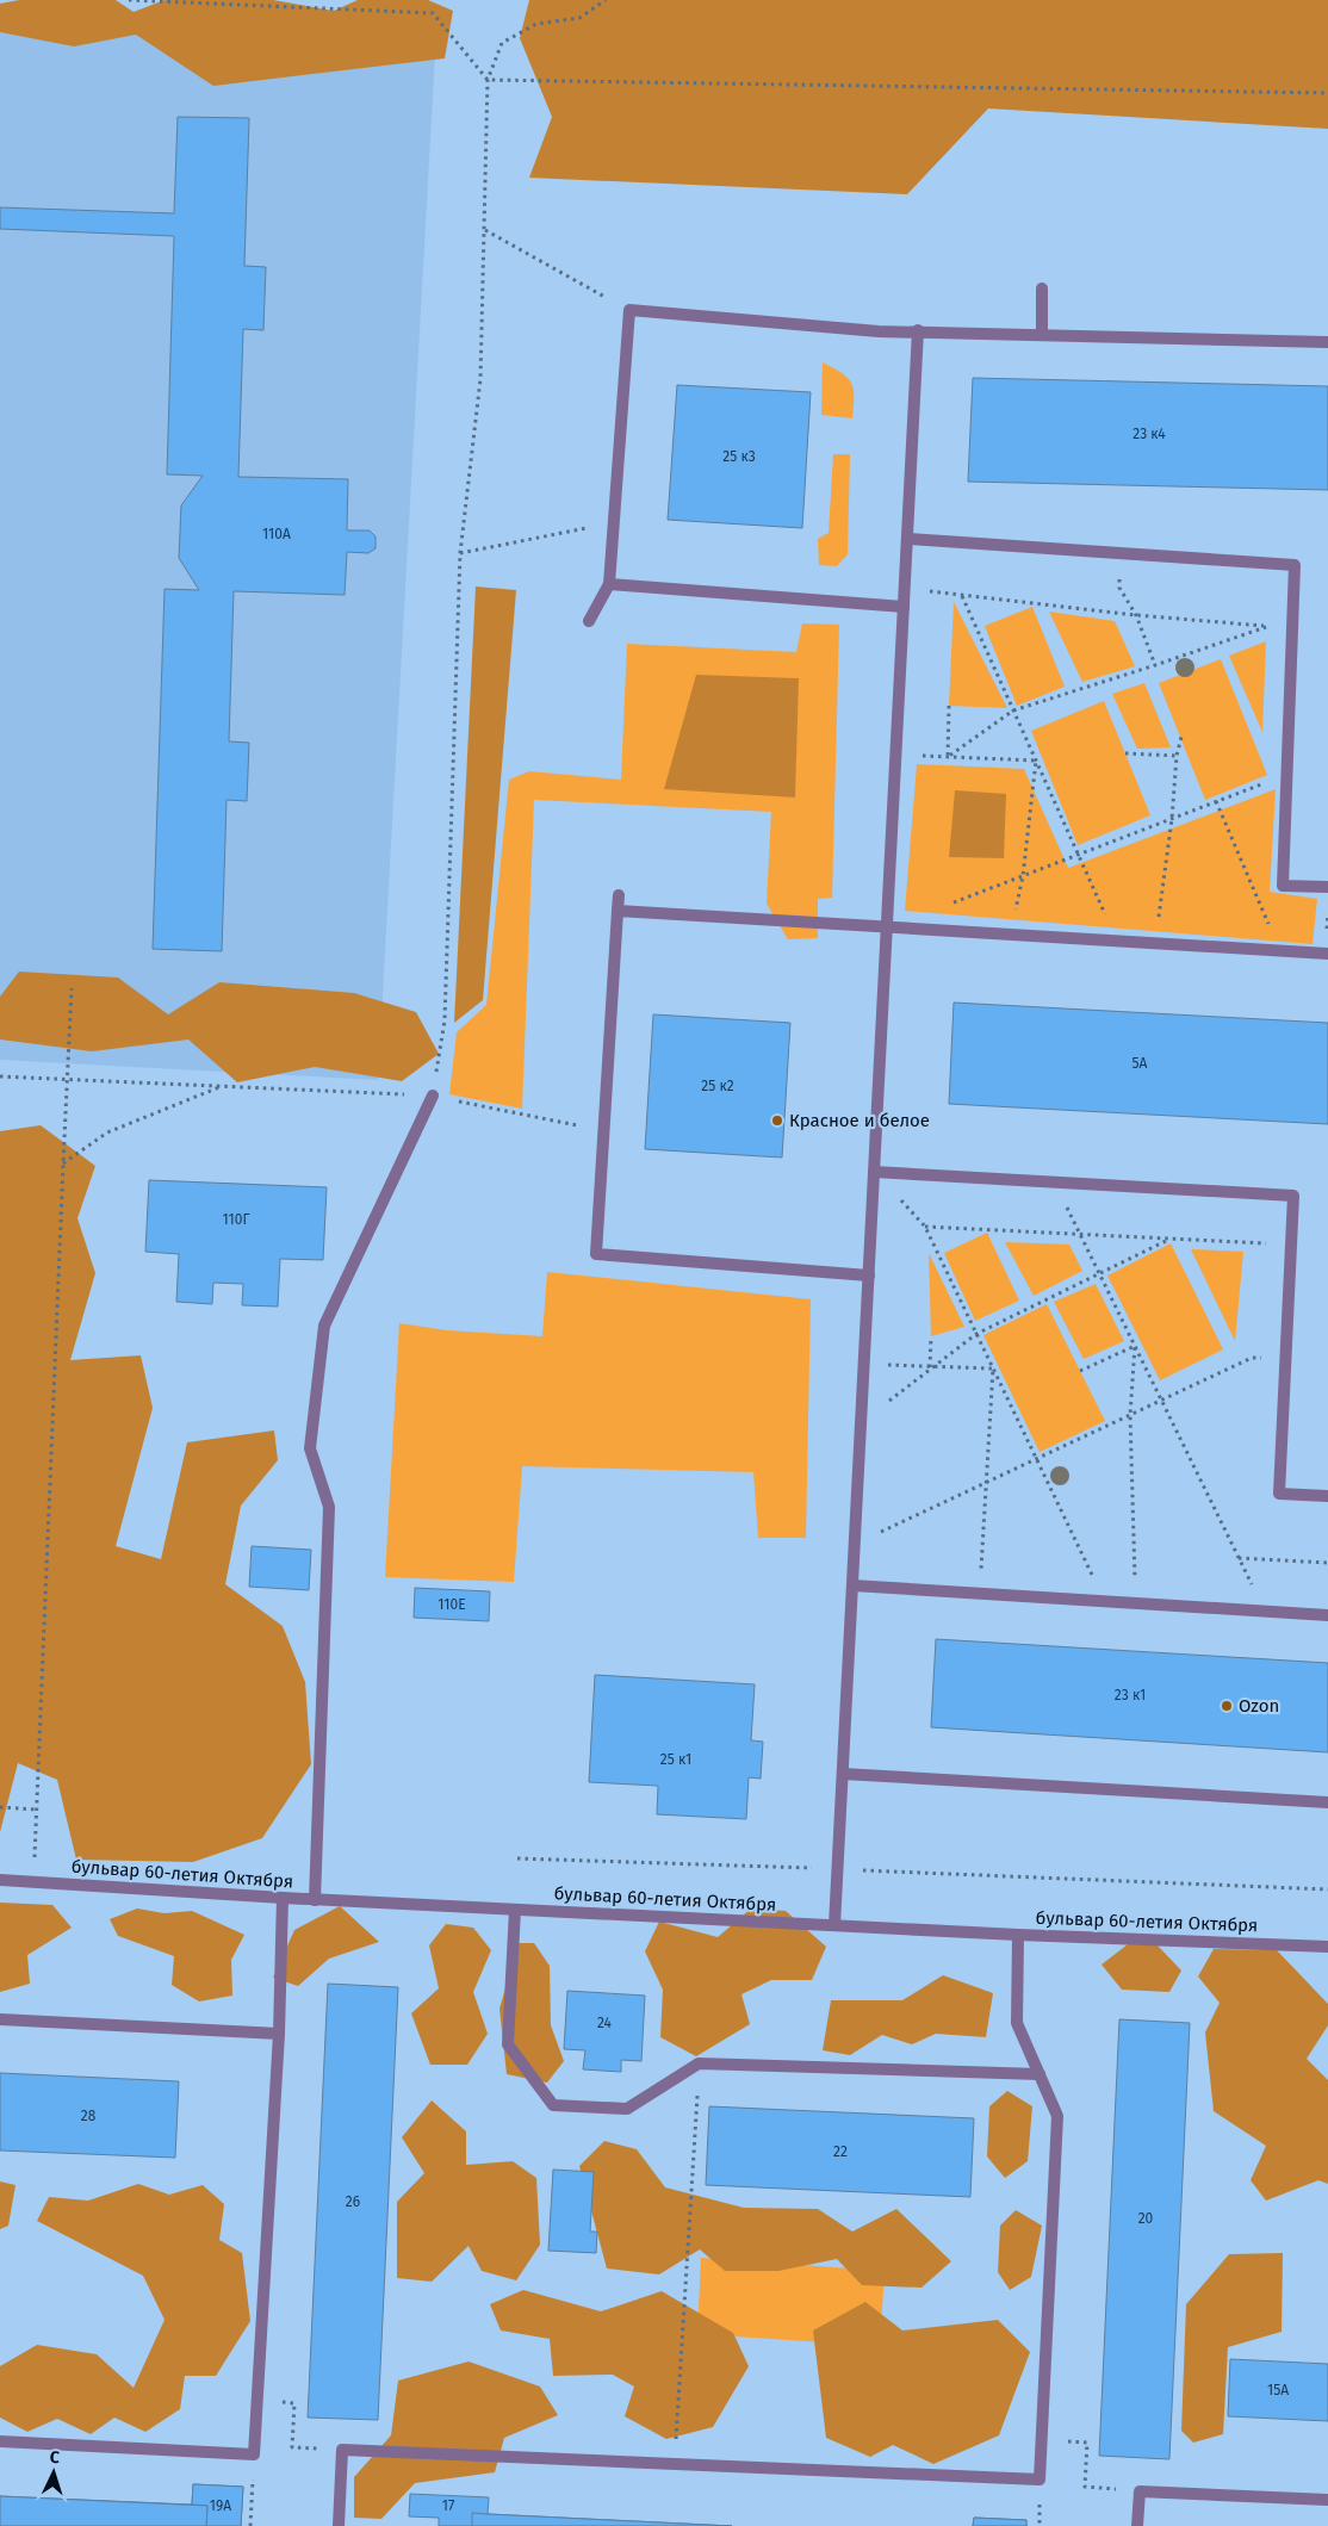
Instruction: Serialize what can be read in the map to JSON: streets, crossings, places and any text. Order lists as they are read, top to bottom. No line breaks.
{"streets":{"street":["бульвар 60-летия Октября"]},"places":["Красное и белое","Ozon"],"house_numbers":["23 к4","25 к3","110А","5А","25 к2","110Г","110Е","23 к1","25 к1","24","28","22","26","20","15А","19А","17"],"north":"top"}
